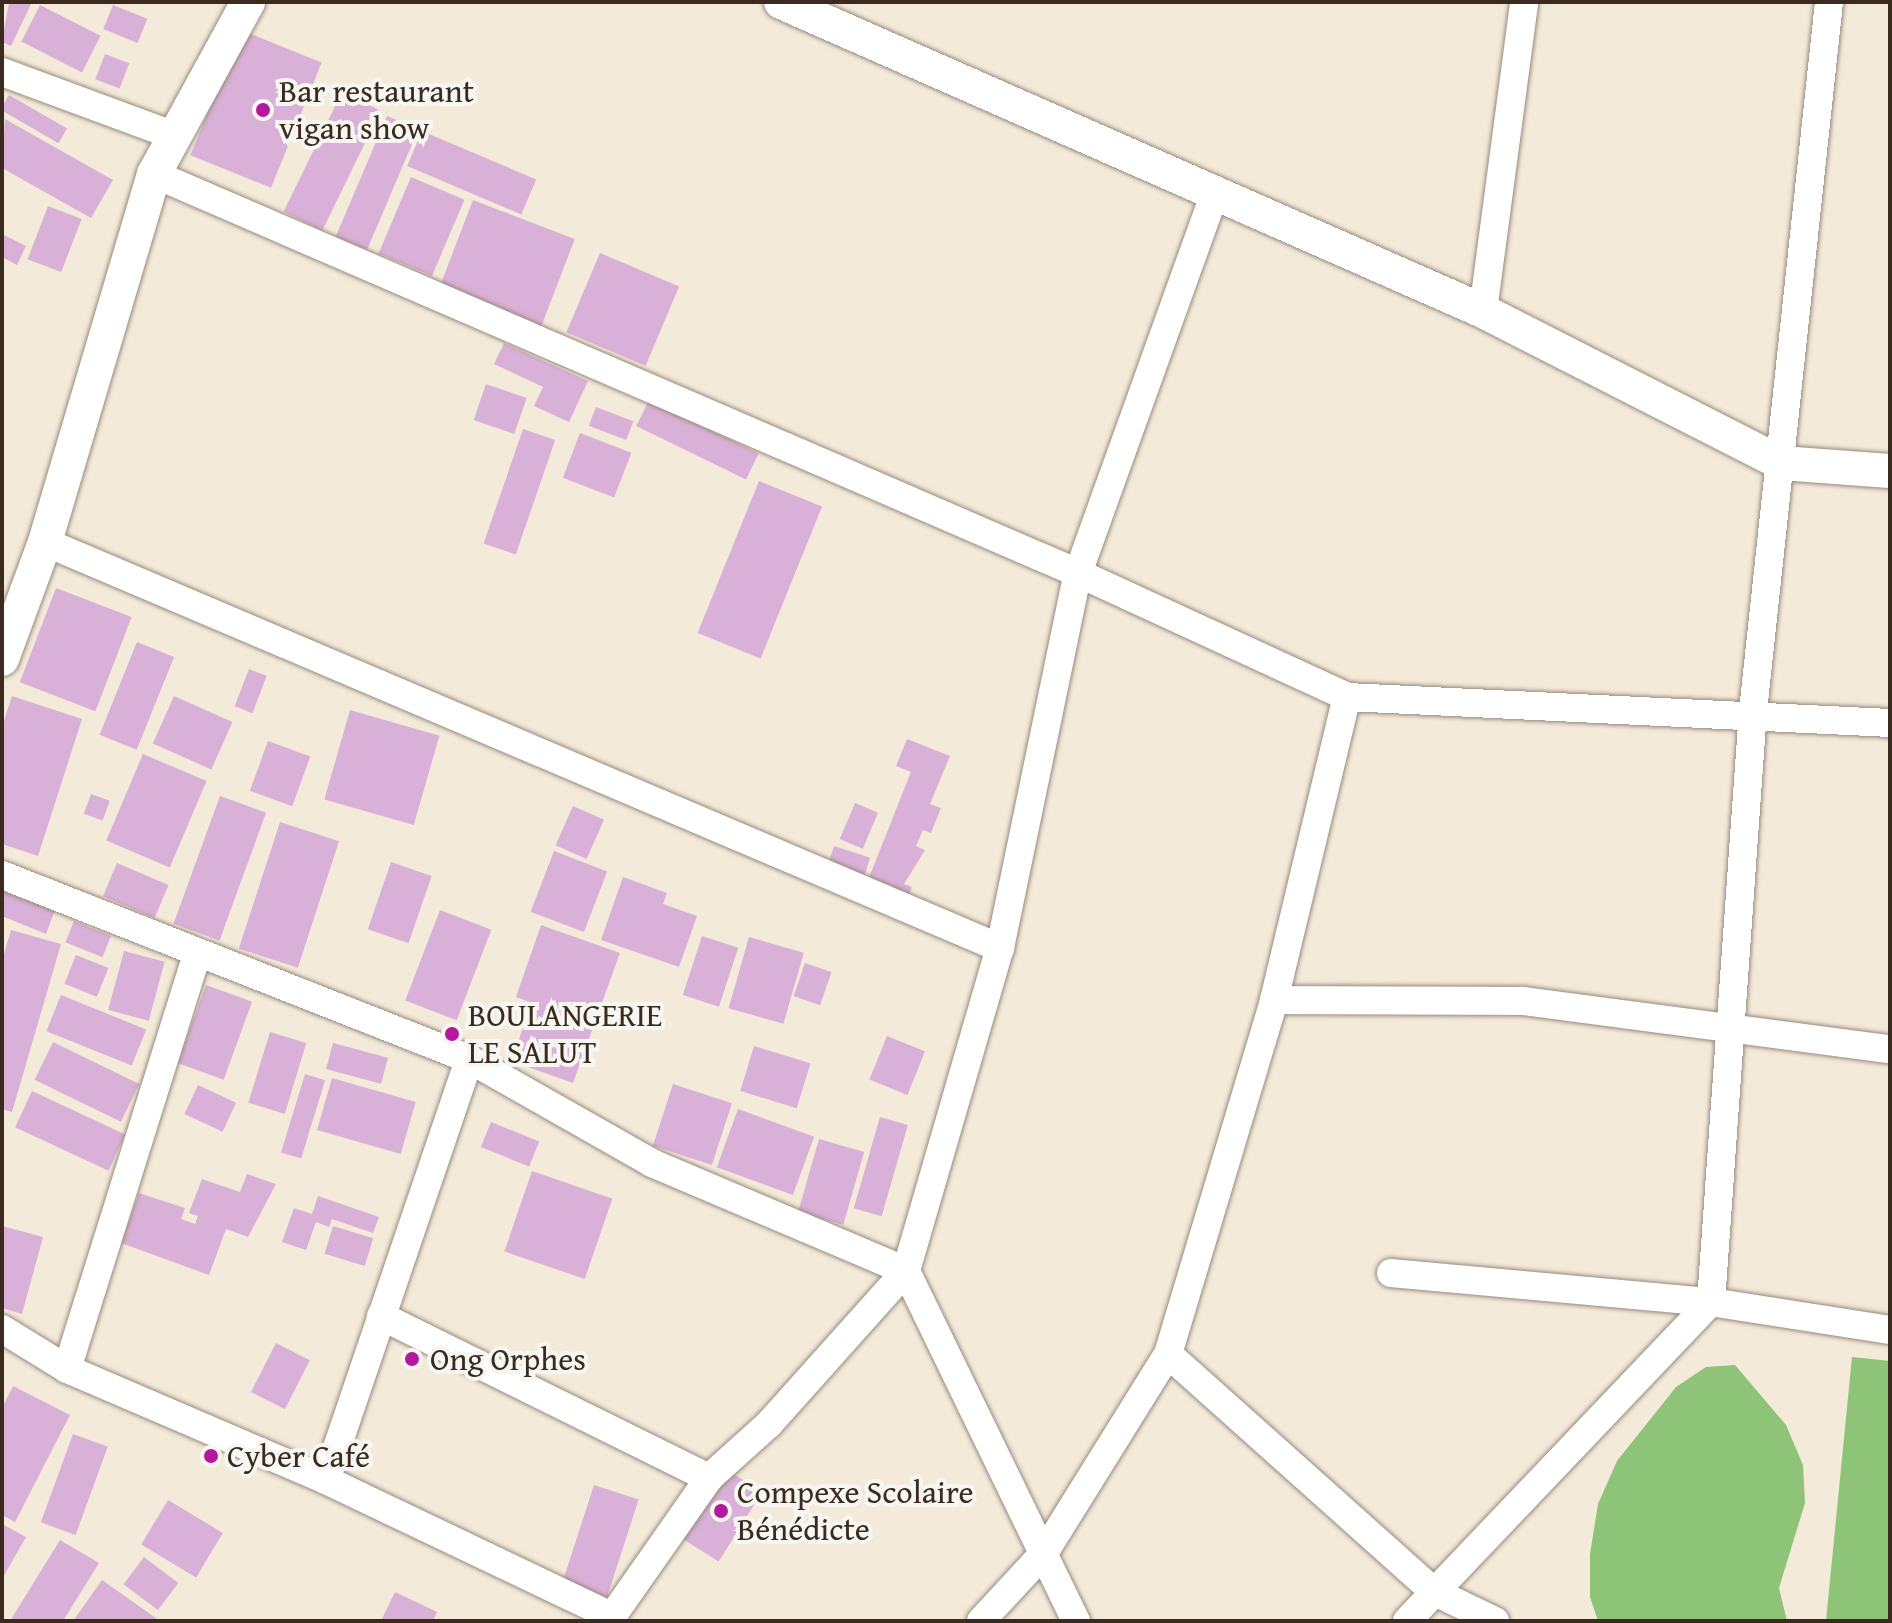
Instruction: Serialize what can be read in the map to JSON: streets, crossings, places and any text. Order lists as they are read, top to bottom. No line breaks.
{"places":["Bar restaurant vigan show","BOULANGERIE LE SALUT","Ong Orphes","Cyber Café","Compexe Scolaire Bénédicte"]}
